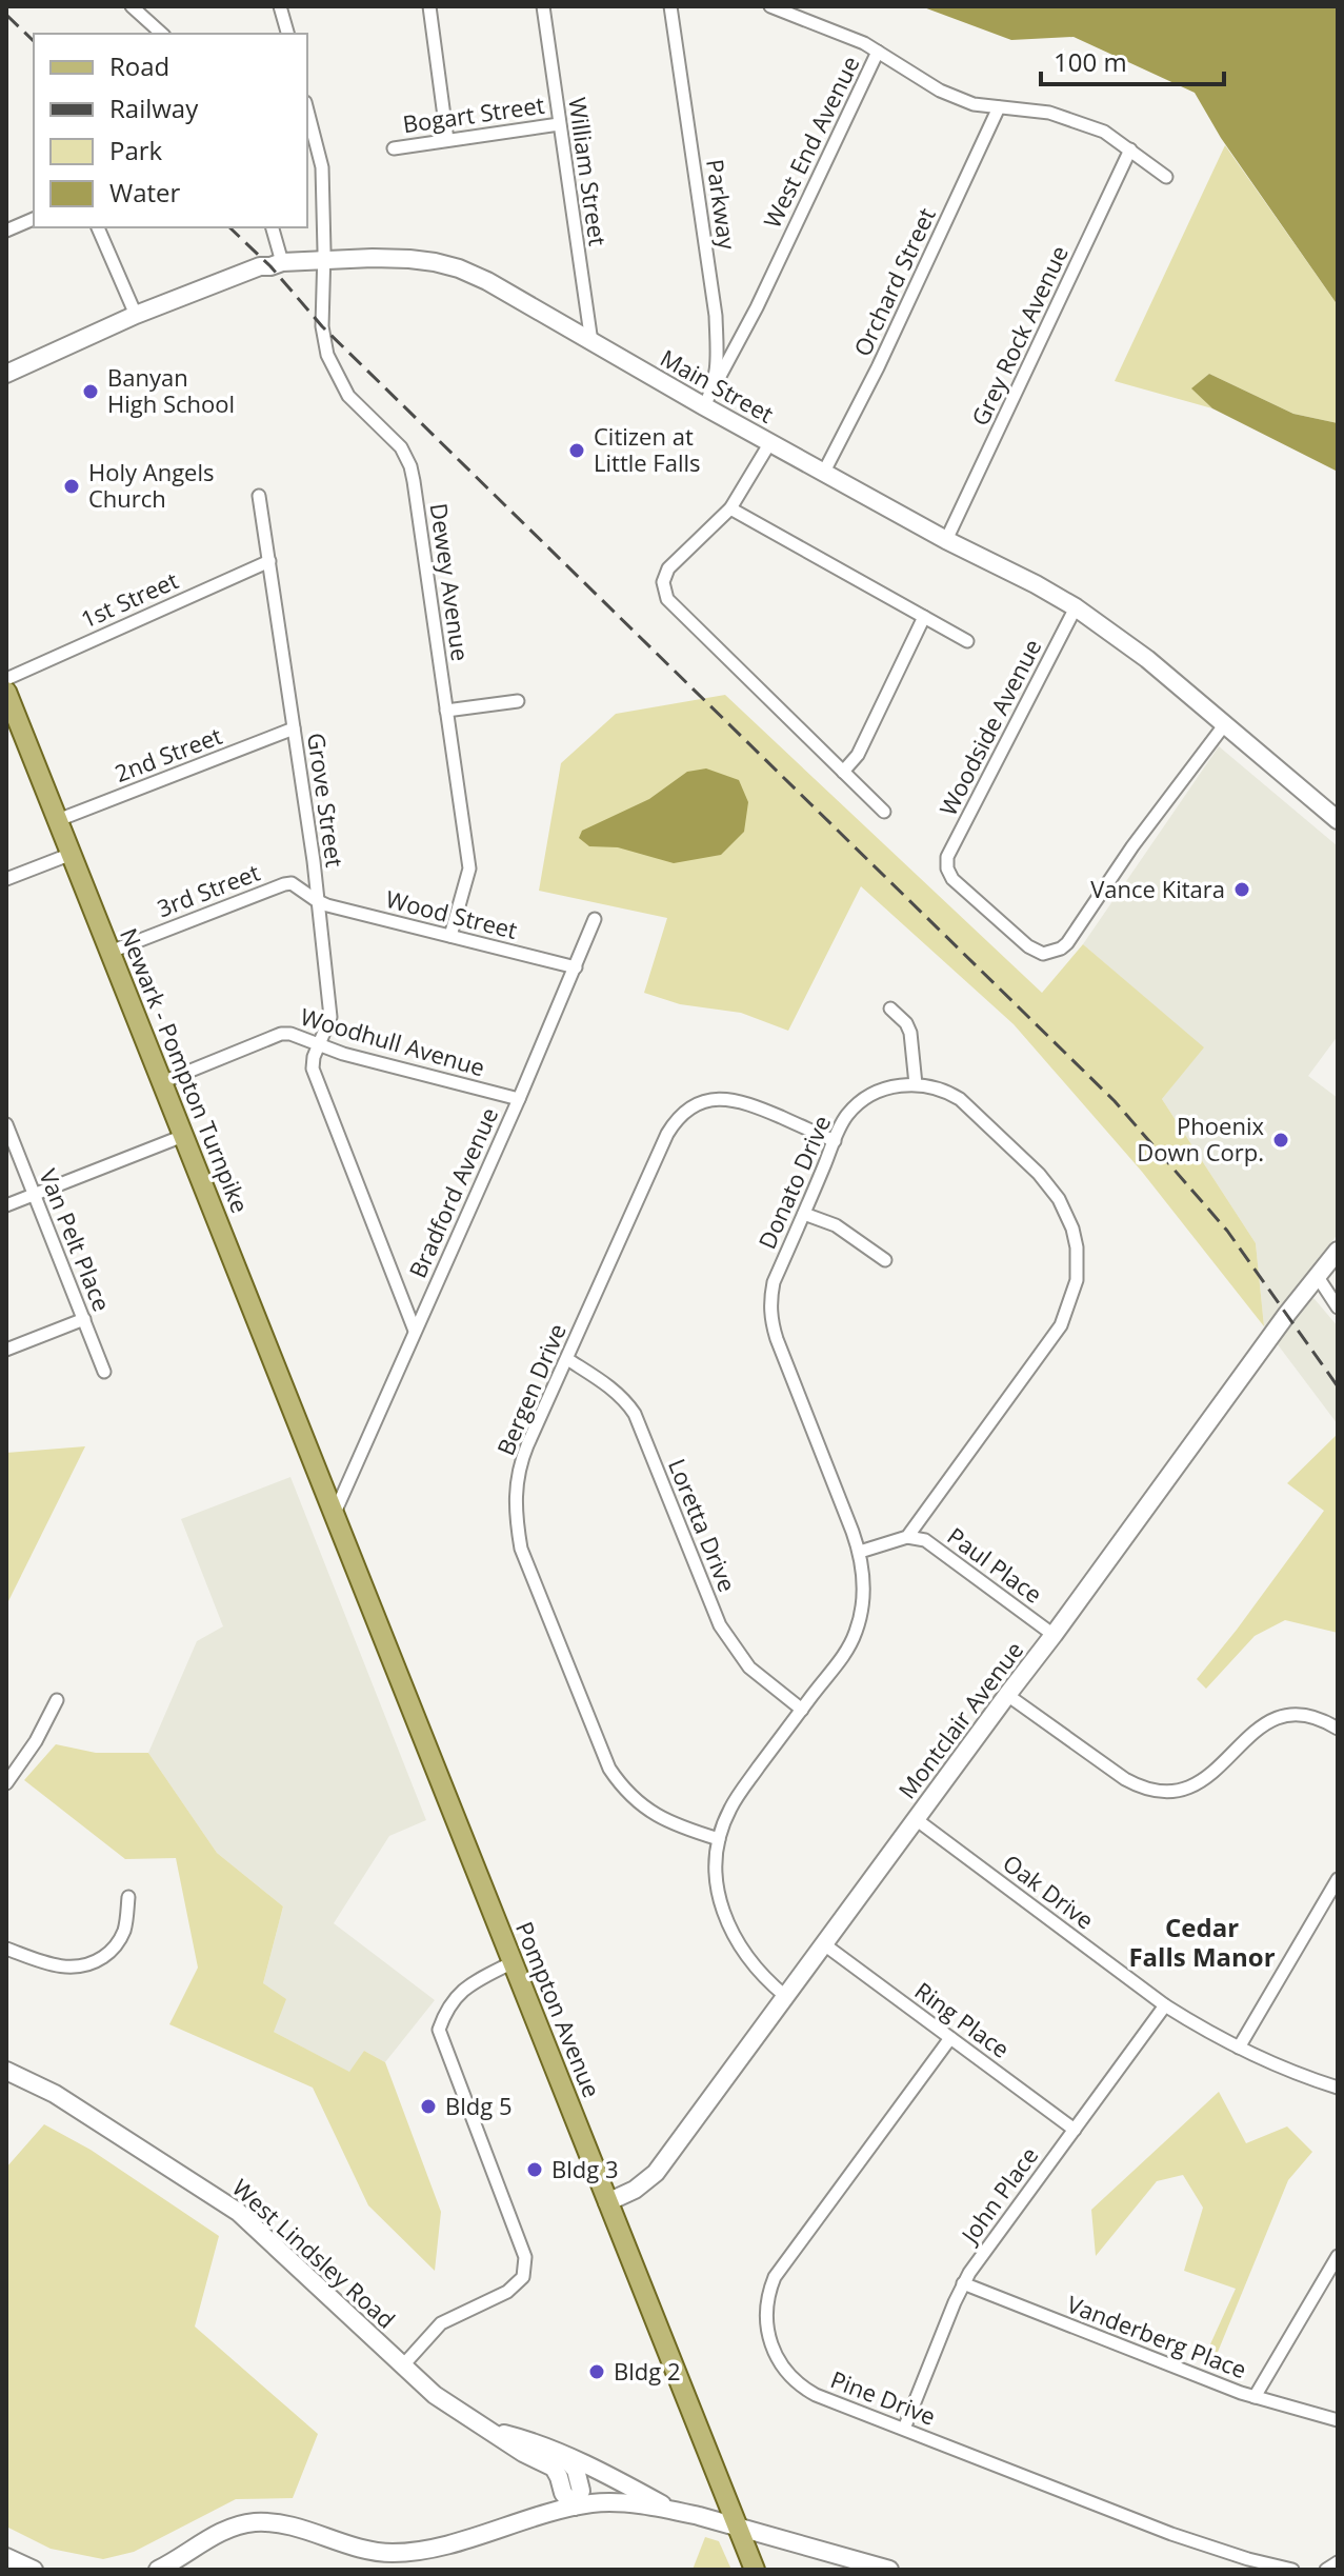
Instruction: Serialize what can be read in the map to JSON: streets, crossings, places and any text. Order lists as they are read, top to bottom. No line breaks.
{"streets":{"main road":["Newark - Pompton Turnpike","Pompton Avenue"],"street":["Bogart Street","West End Avenue","William Street","Parkway","Orchard Street","Grey Rock Avenue","Main Street","Dewey Avenue","1st Street","Woodside Avenue","2nd Street","Grove Street","3rd Street","Wood Street","Woodhull Avenue","Donato Drive","Bradford Avenue","Van Pelt Place","Bergen Drive","Loretta Drive","Paul Place","Montclair Avenue","Oak Drive","Ring Place","John Place","West Lindsley Road","Vanderberg Place","Pine Drive"]},"crossings":[["Bogart Street","William Street"],["West End Avenue","Parkway"],["William Street","Main Street"],["Parkway","Main Street"],["Orchard Street","Main Street"],["Grey Rock Avenue","Main Street"],["Main Street","Dewey Avenue"],["Main Street","Woodside Avenue"],["Dewey Avenue","Wood Street"],["1st Street","Grove Street"],["2nd Street","Grove Street"],["2nd Street","Newark - Pompton Turnpike"],["Grove Street","3rd Street"],["Grove Street","Wood Street"],["Grove Street","Woodhull Avenue"],["Grove Street","Bradford Avenue"],["3rd Street","Wood Street"],["3rd Street","Newark - Pompton Turnpike"],["Wood Street","Bradford Avenue"],["Woodhull Avenue","Newark - Pompton Turnpike"],["Woodhull Avenue","Bradford Avenue"],["Newark - Pompton Turnpike","Pompton Avenue"],["Donato Drive","Bergen Drive"],["Donato Drive","Loretta Drive"],["Donato Drive","Montclair Avenue"],["Bradford Avenue","Pompton Avenue"],["Bergen Drive","Loretta Drive"],["Paul Place","Montclair Avenue"],["Montclair Avenue","Oak Drive"],["Montclair Avenue","Pompton Avenue"],["Montclair Avenue","Ring Place"],["Oak Drive","John Place"],["Ring Place","John Place"],["Ring Place","Pine Drive"],["John Place","Vanderberg Place"],["John Place","Pine Drive"]],"districts":["Cedar Falls Manor"],"places":["Banyan High School","Citizen at Little Falls","Holy Angels Church","Vance Kitara","Phoenix Down Corp.","Bldg 5","Bldg 3","Bldg 2"],"legend":["Road","Railway","Park","Water"],"scale_bar":"100 m"}
